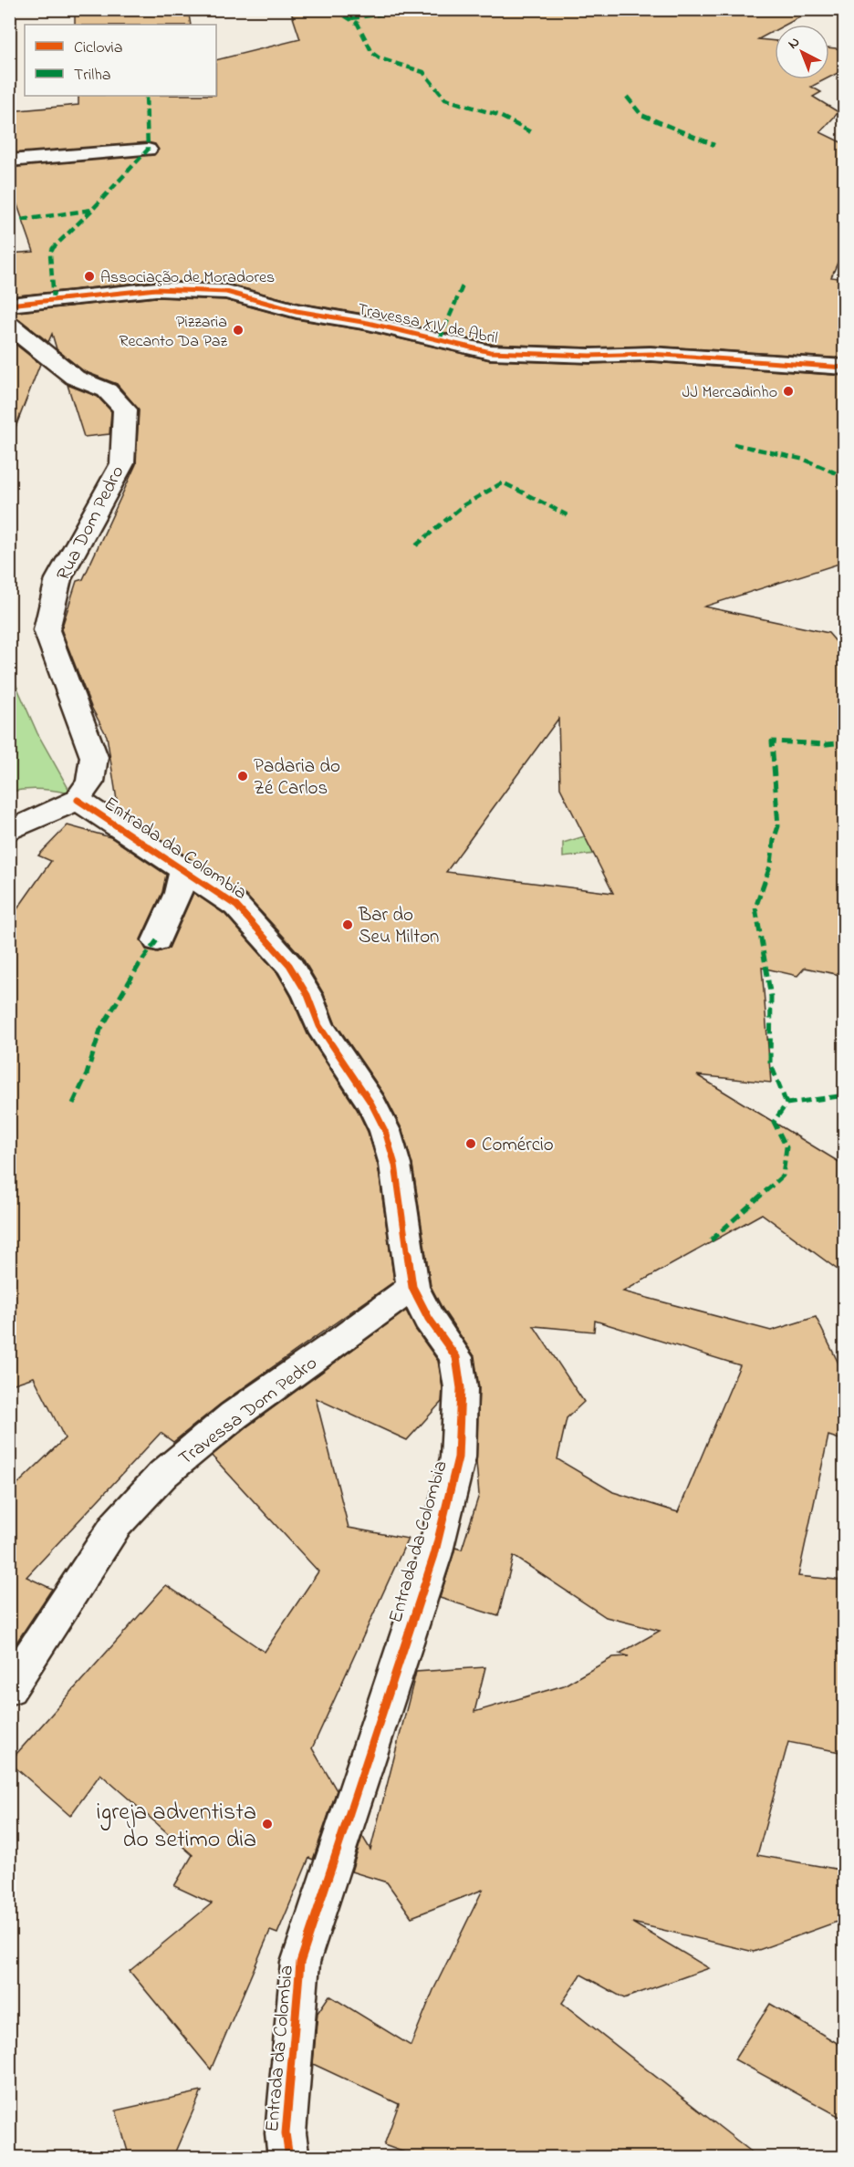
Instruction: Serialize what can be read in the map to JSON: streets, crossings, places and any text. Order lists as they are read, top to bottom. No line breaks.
{"streets":{"street":["Travessa XIV de Abril","Rua Dom Pedro","Entrada da Colombia","Travessa Dom Pedro"]},"crossings":[["Rua Dom Pedro","Entrada da Colombia"],["Entrada da Colombia","Travessa Dom Pedro"]],"places":["Associação de Moradores","Pizzaria Recanto Da Paz","JJ Mercadinho","Padaria do Zé Carlos","Bar do Seu Milton","Comércio","igreja adventista do setimo dia"],"legend":["Ciclovia","Trilha"],"north":"top left"}
